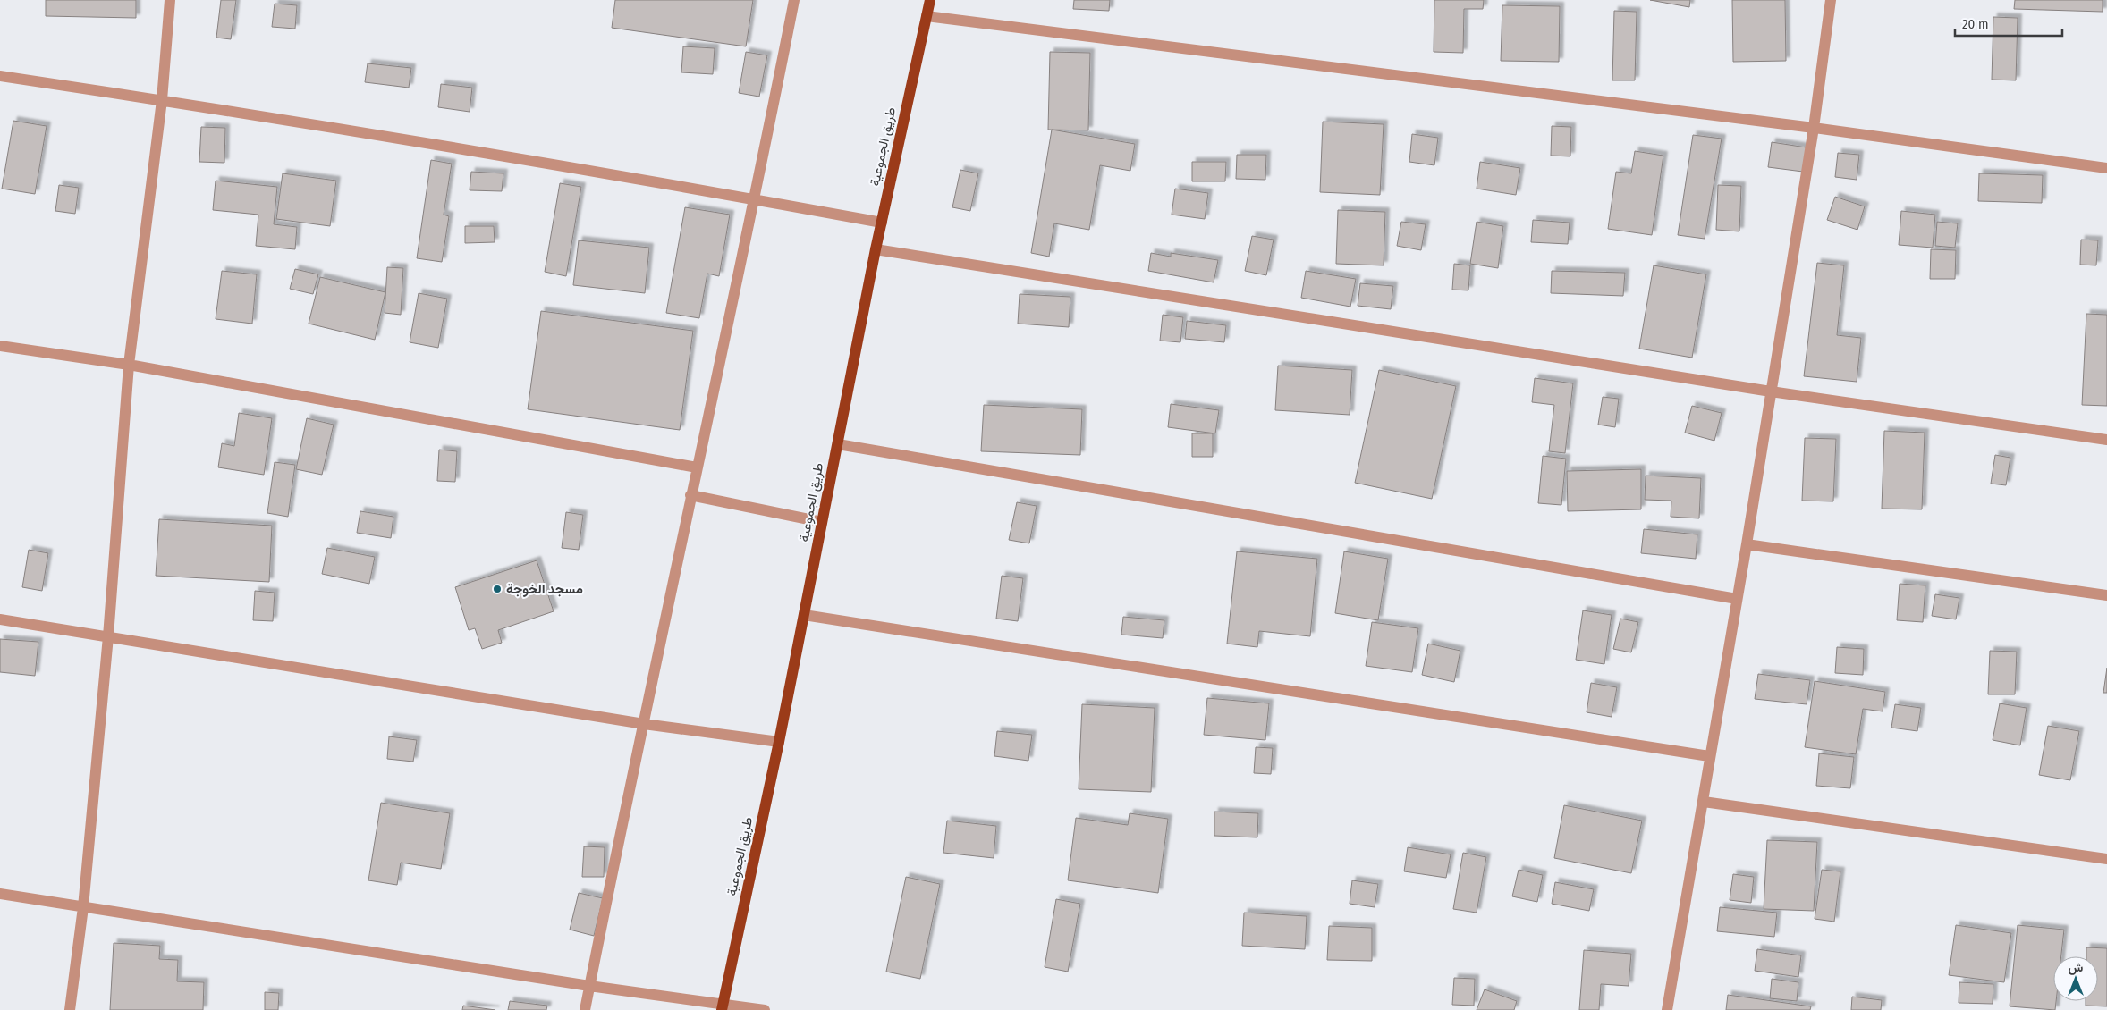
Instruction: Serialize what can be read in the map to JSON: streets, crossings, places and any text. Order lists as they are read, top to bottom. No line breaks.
{"streets":{"main road":["طريق الجموعية"]},"places":["مسجد الخوجة"],"scale_bar":"20 m","north":"top"}
